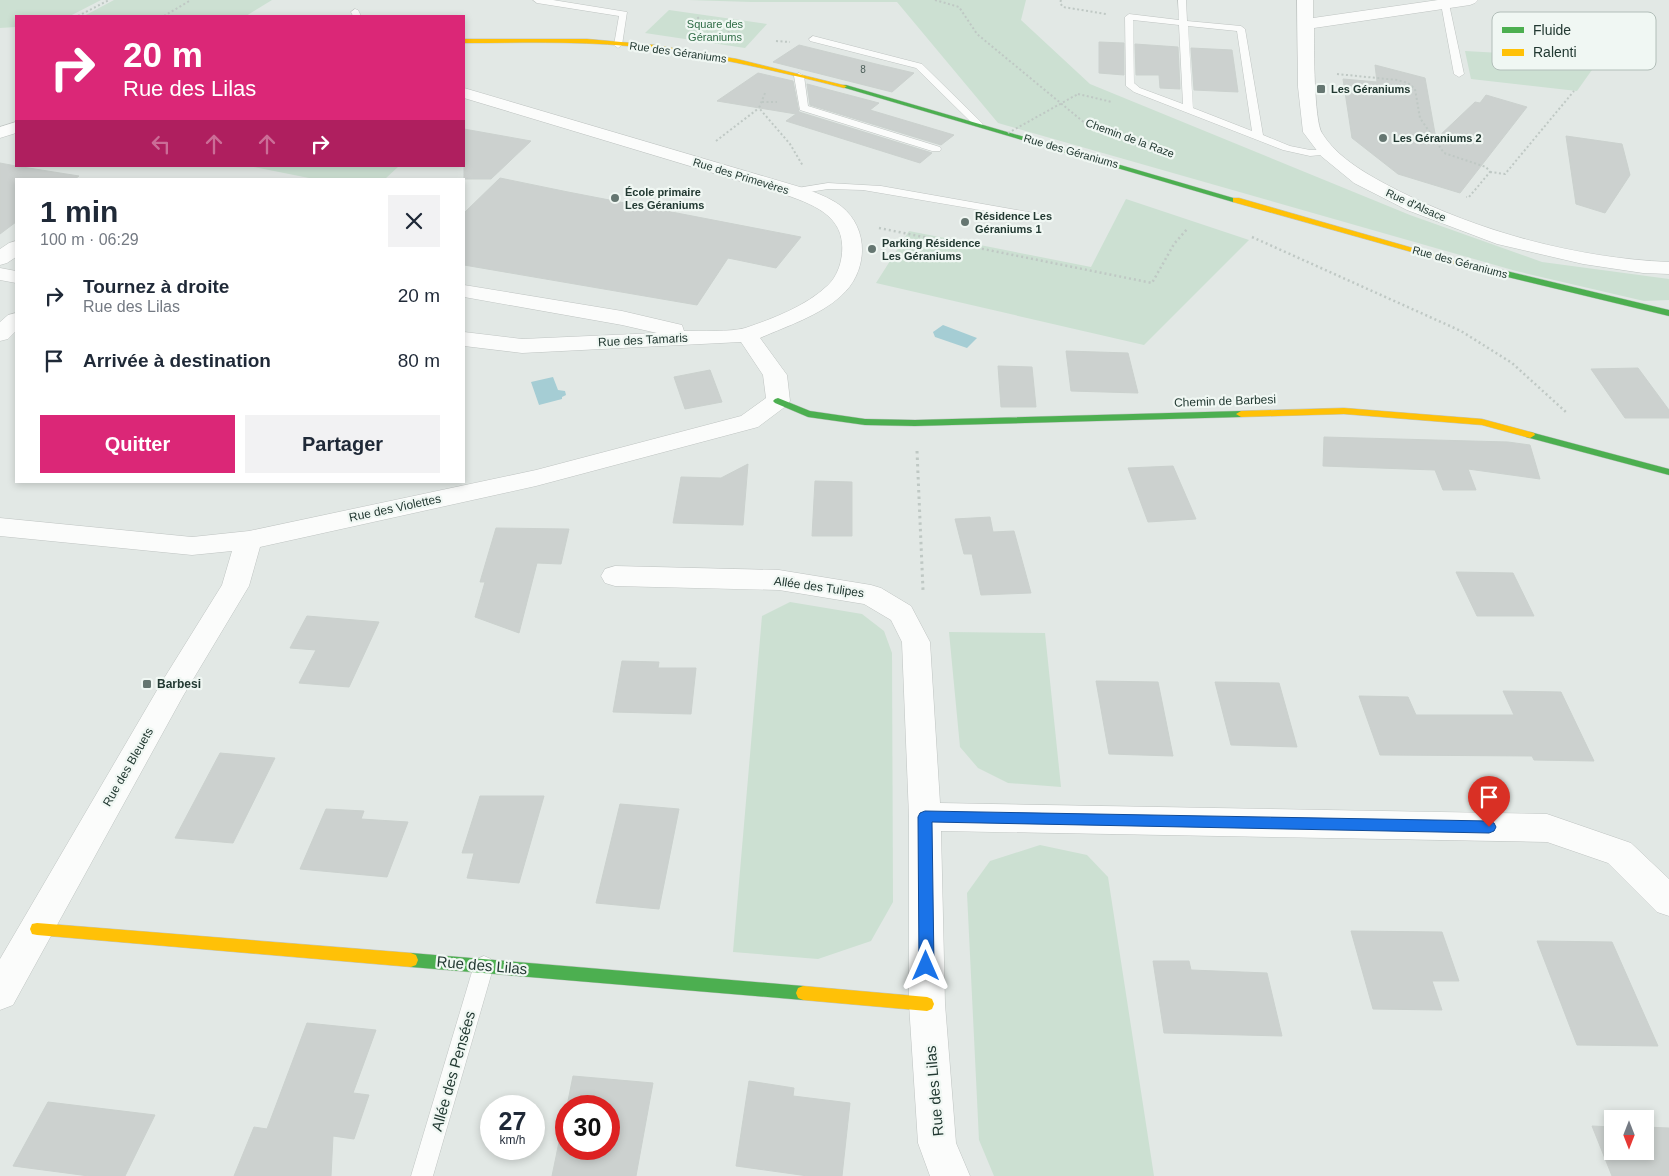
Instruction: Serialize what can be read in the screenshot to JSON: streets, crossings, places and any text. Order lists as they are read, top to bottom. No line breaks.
{"streets":{"street":["Rue des Géraniums","Rue des Primevères","Rue d'Alsace","Rue des Tamaris","Chemin de Barbesi","Rue des Violettes","Allée des Tulipes","Rue des Bleuets","Rue des Lilas"],"lane":["Allée des Pensées"],"path":["Chemin de la Raze"]},"crossings":[["Chemin de Barbesi","Rue des Violettes"],["Rue des Violettes","Rue des Bleuets"],["Allée des Tulipes","Rue des Lilas"],["Rue des Bleuets","Rue des Lilas"],["Rue des Lilas","Allée des Pensées"]],"parks":["Square des Géraniums"],"places":{"transit":["Les Géraniums","Barbesi"],"other":["Les Géraniums 2","École primaire Les Géraniums","Résidence Les Géraniums 1","Parking Résidence Les Géraniums"]},"house_numbers":["8"],"legend":["Fluide","Ralenti"],"north":"bottom","page":{"turn":["20 m","Rue des Lilas"],"heading":["1 min","100 m · 06:29"],"list":[{"name":"Tournez à droite","note":"Rue des Lilas","value":"20 m"},{"name":"Arrivée à destination","value":"80 m"}],"buttons":["Quitter","Partager"],"speed":"27 km/h","limit":"30"}}
